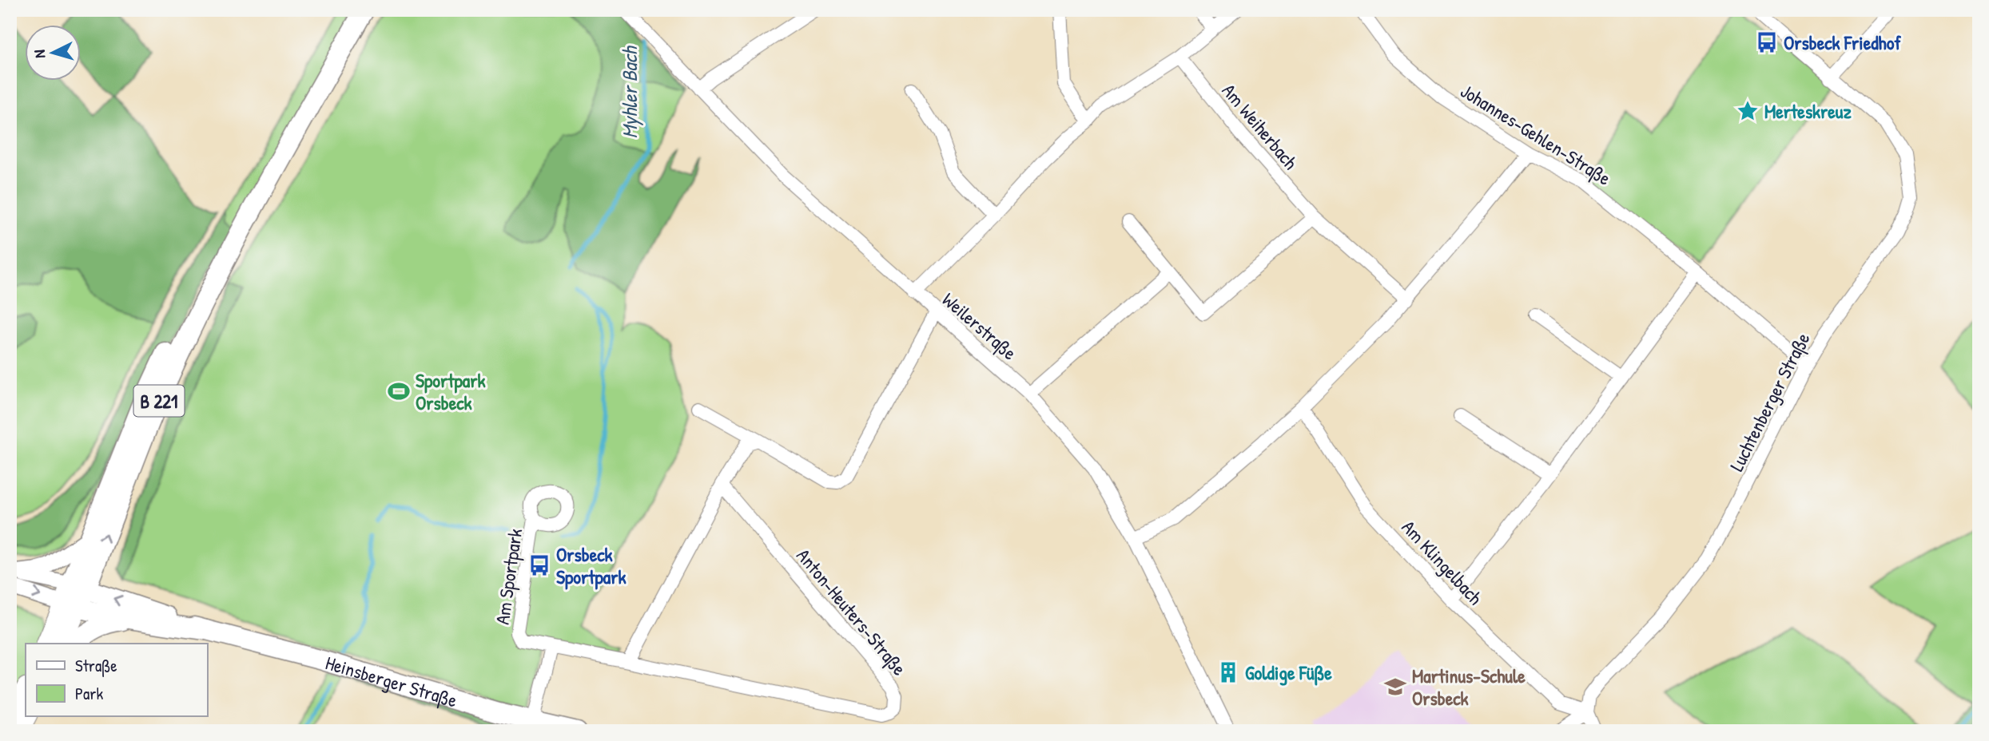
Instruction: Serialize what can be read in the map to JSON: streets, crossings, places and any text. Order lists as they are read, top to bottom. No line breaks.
{"streets":{"main road":["B 221","Heinsberger Straße"],"street":["Am Weiherbach","Johannes-Gehlen-Straße","Weilerstraße","Luchtenberger Straße","Am Klingelbach","Am Sportpark","Anton-Heuters-Straße"]},"crossings":[["Johannes-Gehlen-Straße","Luchtenberger Straße"],["B 221","Heinsberger Straße"],["Luchtenberger Straße","Am Klingelbach"],["Am Sportpark","Anton-Heuters-Straße"]],"water":["Myhler Bach"],"places":{"bus stop":["Orsbeck Friedhof","Orsbeck Sportpark"],"place":["Merteskreuz"],"sports":["Sportpark Orsbeck"],"building":["Goldige Füße"],"school or university":["Martinus-Schule Orsbeck"]},"legend":["Straße","Park"],"north":"left"}
